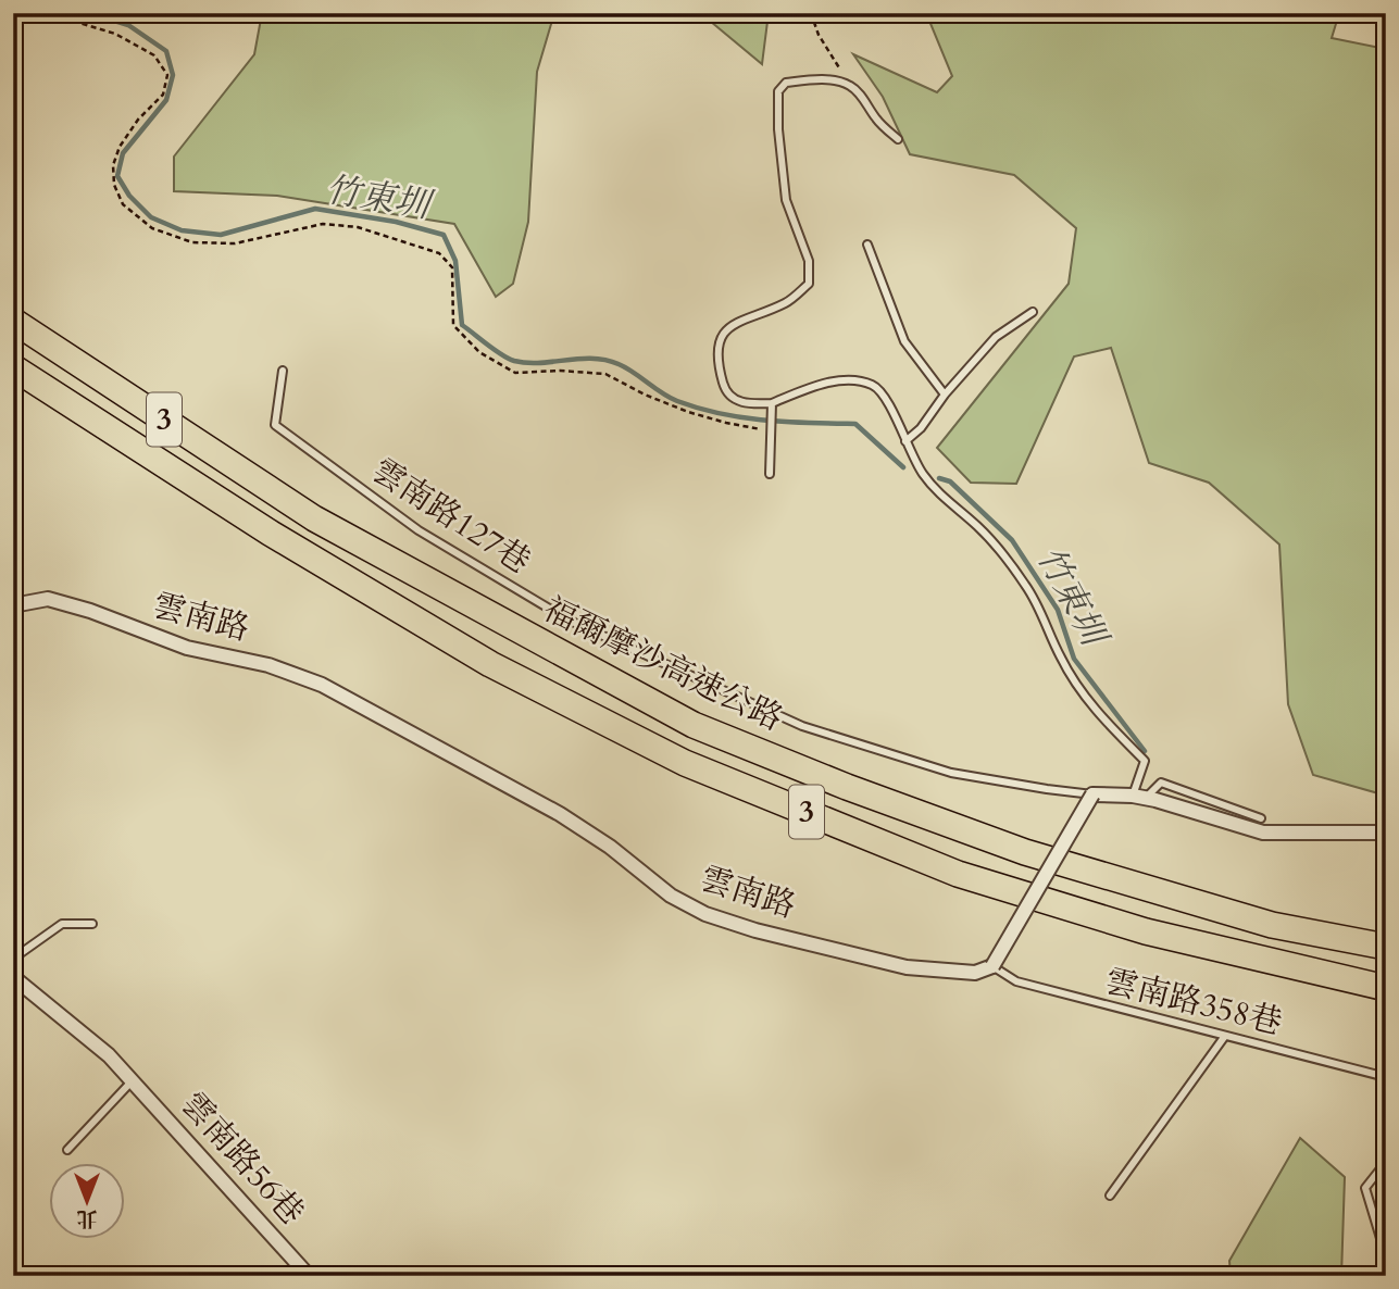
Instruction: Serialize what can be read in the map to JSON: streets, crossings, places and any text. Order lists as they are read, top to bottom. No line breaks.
{"streets":{"highway":["3","福爾摩沙高速公路"],"street":["雲南路","雲南路56巷"],"lane":["雲南路127巷","雲南路358巷"]},"crossings":[["雲南路","雲南路358巷"]],"water":["竹東圳"],"north":"bottom"}
